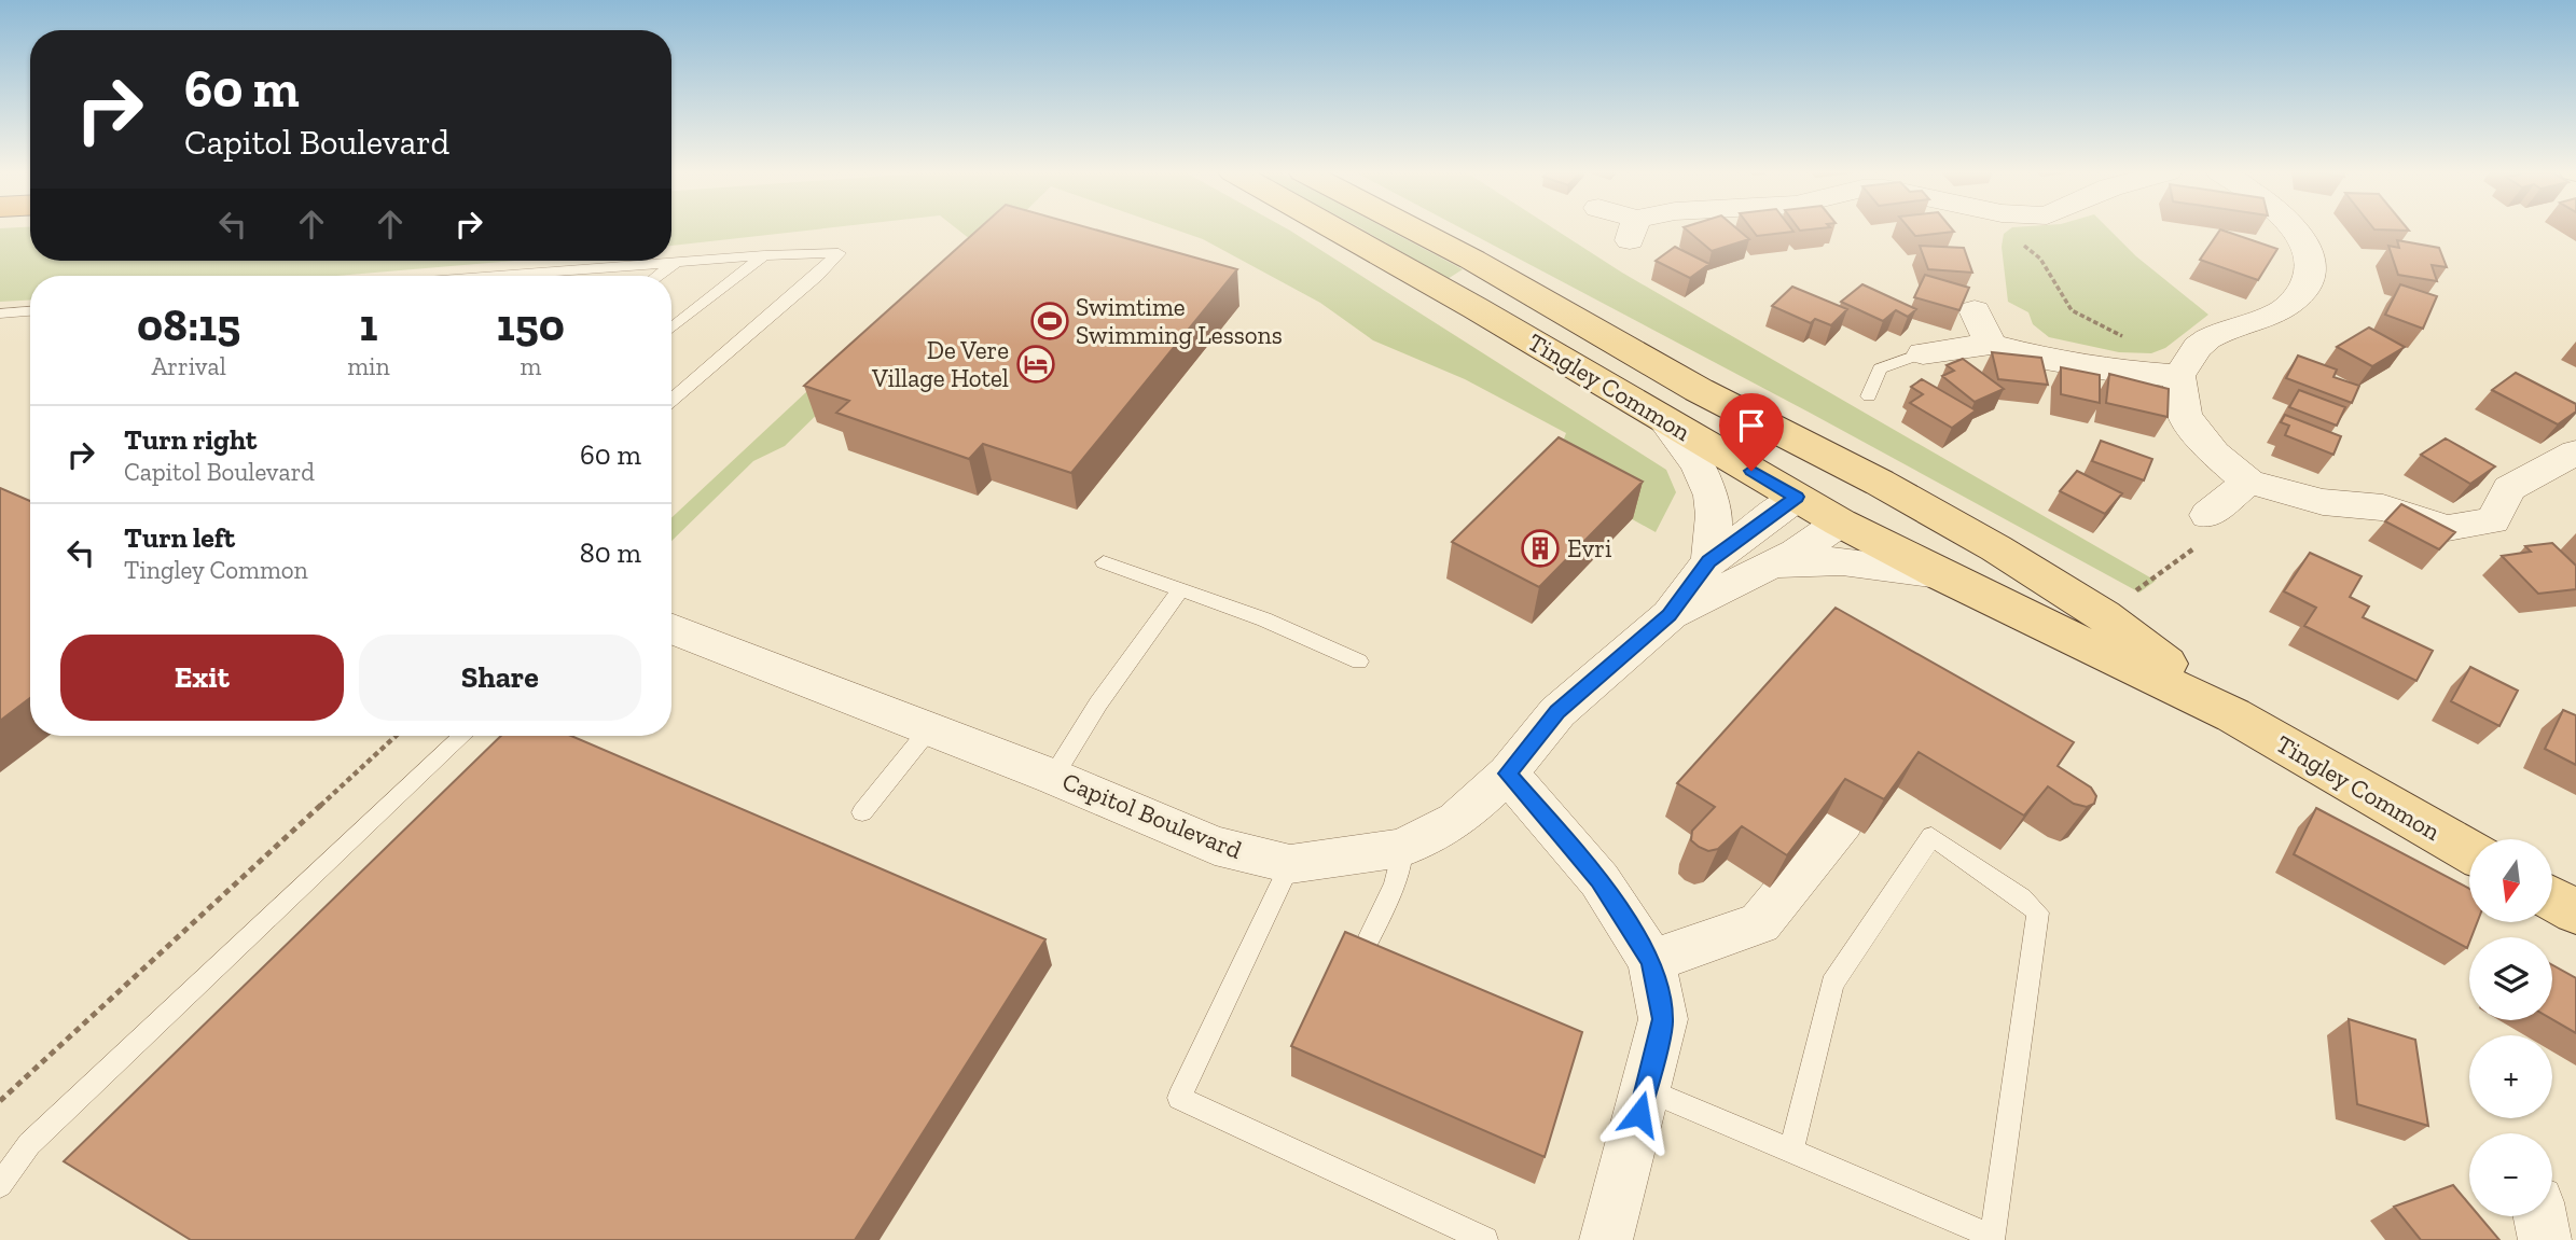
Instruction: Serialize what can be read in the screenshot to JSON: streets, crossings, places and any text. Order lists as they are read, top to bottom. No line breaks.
{"streets":{"main road":["Tingley Common"],"street":["Capitol Boulevard"]},"crossings":[["Tingley Common","Capitol Boulevard"]],"places":{"sports":["Swimtime Swimming Lessons"],"hotel":["De Vere Village Hotel"],"building":["Evri"]},"north":"bottom","page":{"turn":["60 m","Capitol Boulevard"],"eta":["08:15","Arrival","1","min","150","m"],"list":[{"name":"Turn right","note":"Capitol Boulevard","value":"60 m"},{"name":"Turn left","note":"Tingley Common","value":"80 m"}],"buttons":["Exit","Share"],"map_buttons":["+","−"]}}
